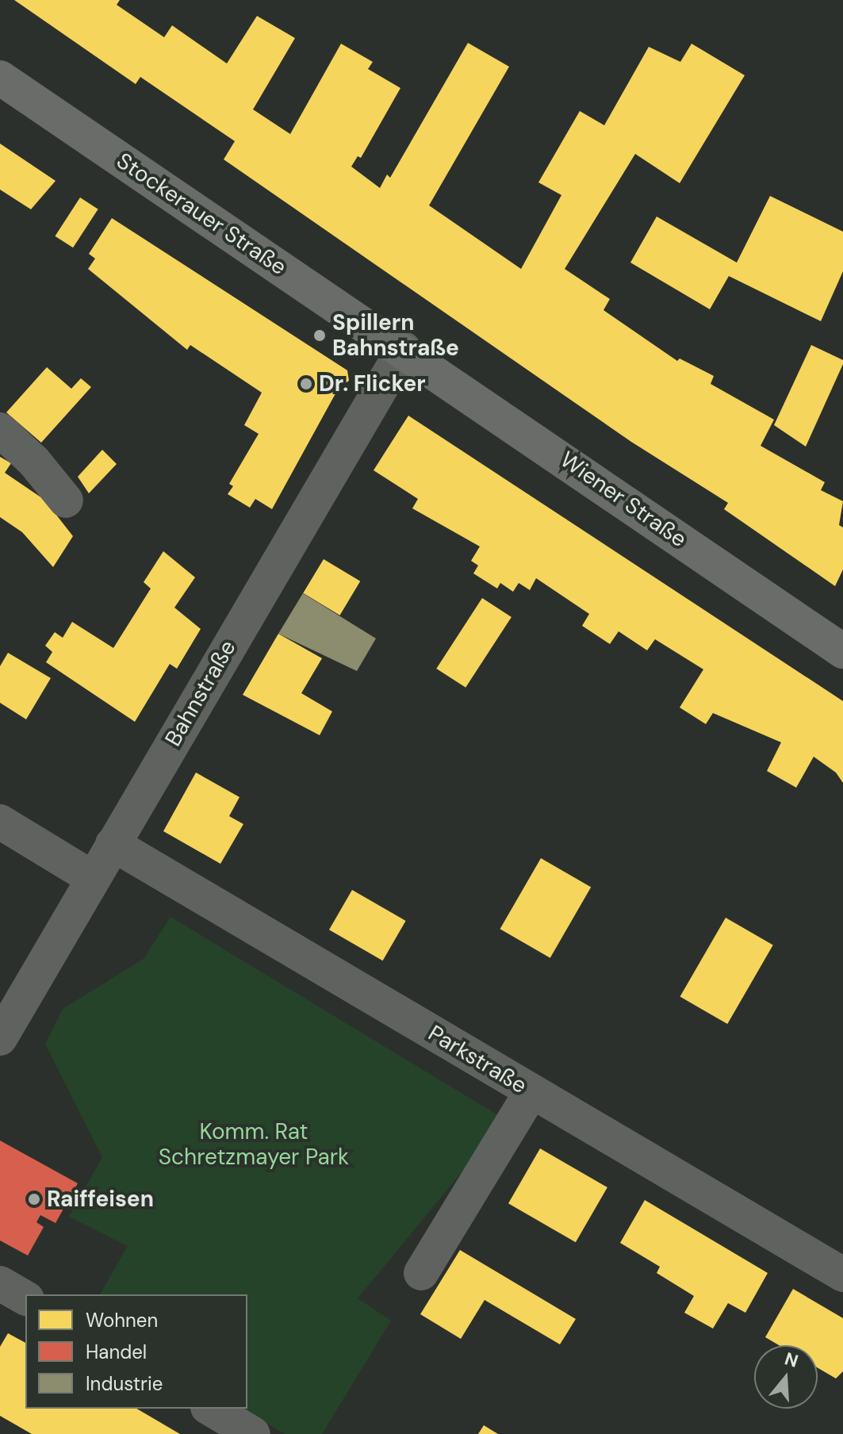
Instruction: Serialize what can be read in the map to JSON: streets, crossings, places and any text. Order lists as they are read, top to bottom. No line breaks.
{"streets":{"main road":["Stockerauer Straße","Wiener Straße"],"street":["Bahnstraße","Parkstraße"]},"crossings":[["Stockerauer Straße","Wiener Straße"],["Stockerauer Straße","Bahnstraße"],["Wiener Straße","Bahnstraße"],["Bahnstraße","Parkstraße"]],"parks":["Komm. Rat Schretzmayer Park"],"places":["Spillern Bahnstraße","Dr. Flicker","Raiffeisen"],"legend":["Wohnen","Handel","Industrie"],"north":"top"}
